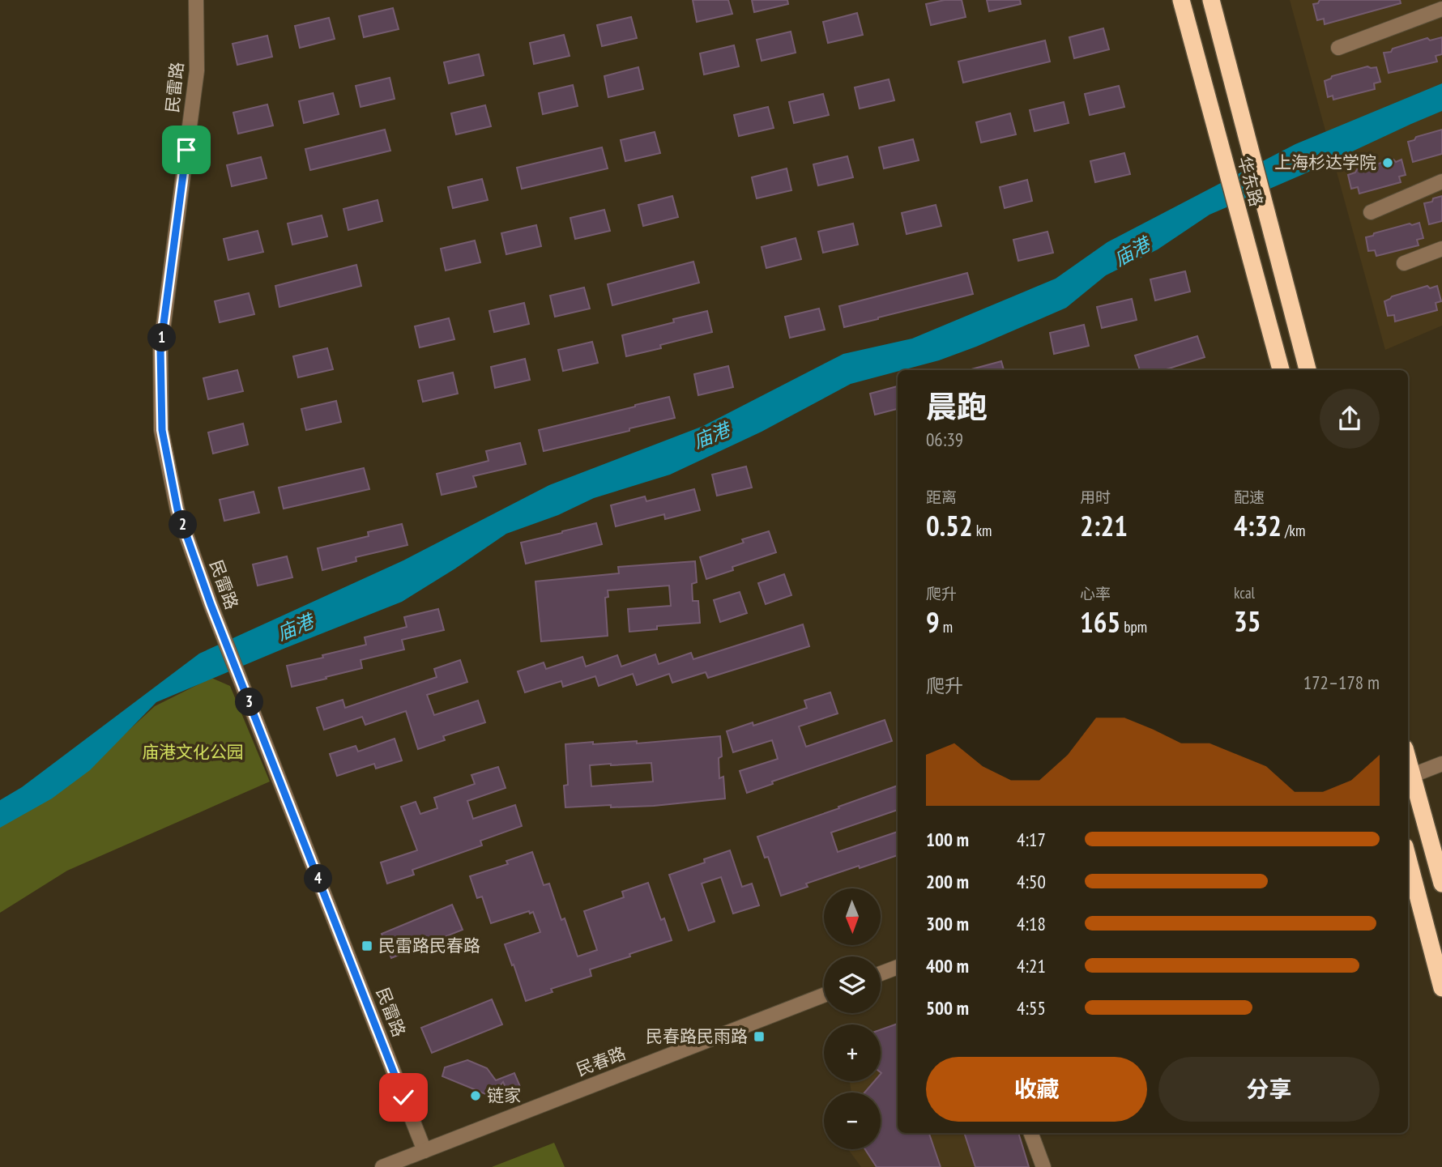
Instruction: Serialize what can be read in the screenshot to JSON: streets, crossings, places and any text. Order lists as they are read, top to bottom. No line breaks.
{"streets":{"highway":["华东路"],"street":["民雷路","民春路"]},"crossings":[["民雷路","民春路"]],"water":["庙港"],"parks":["庙港文化公园"],"places":{"other":["上海杉达学院","链家"],"transit":["民雷路民春路","民春路民雨路"]},"north":"bottom","page":{"pins":["1","2","3","4"],"heading":["晨跑","06:39"],"stats":[["距离","0.52 km"],["用时","2:21"],["配速","4:32 /km"],["爬升","9 m"],["心率","165 bpm"],["kcal","35"]],"chart":["爬升","172–178 m"],"list":[{"name":"100 m","note":"4:17"},{"name":"200 m","note":"4:50"},{"name":"300 m","note":"4:18"},{"name":"400 m","note":"4:21"},{"name":"500 m","note":"4:55"}],"map_buttons":["+","−"],"buttons":["收藏","分享"]}}
